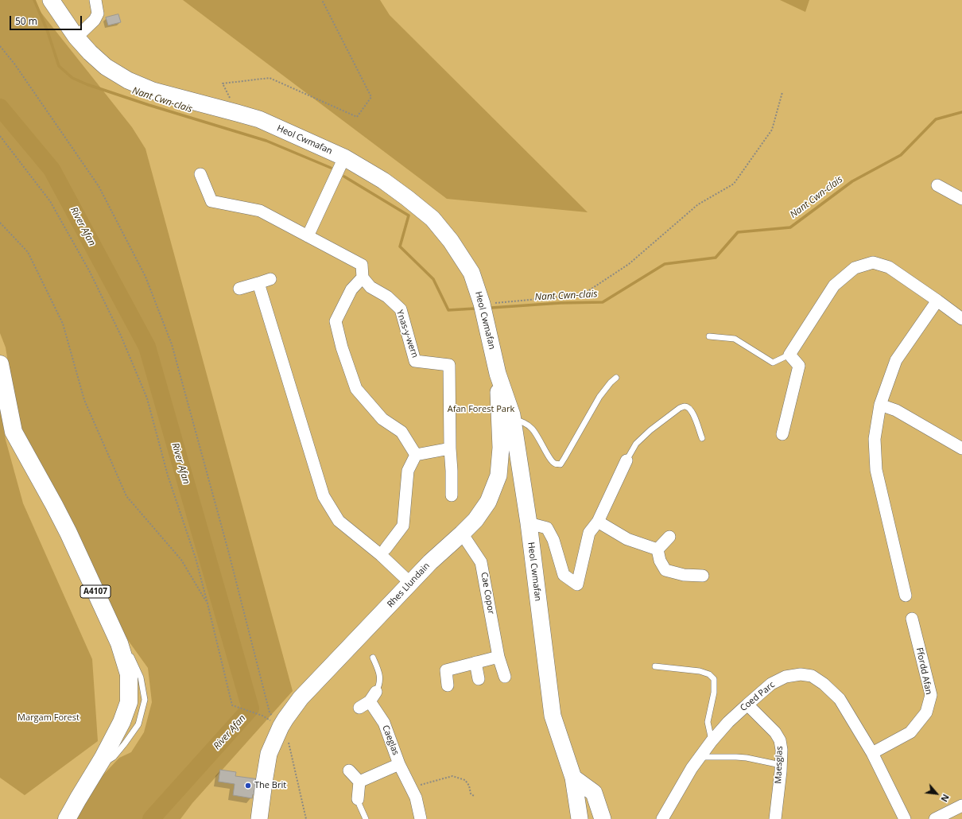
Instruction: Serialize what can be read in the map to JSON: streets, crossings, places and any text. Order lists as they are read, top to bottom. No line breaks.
{"streets":{"main road":["Heol Cwmafan","Rhes Llundain","A4107"],"street":["Ynas-y-wern","Cae Copor","Ffordd Afan","Coed Parc","Caeglas","Maesglas"]},"crossings":[["Heol Cwmafan","Rhes Llundain"],["Rhes Llundain","Cae Copor"],["Ffordd Afan","Coed Parc"],["Coed Parc","Maesglas"]],"water":["Nant Cwn-clais","River Afan"],"parks":["Afan Forest Park","Margam Forest"],"places":["The Brit"],"scale_bar":"50 m","north":"bottom right"}
